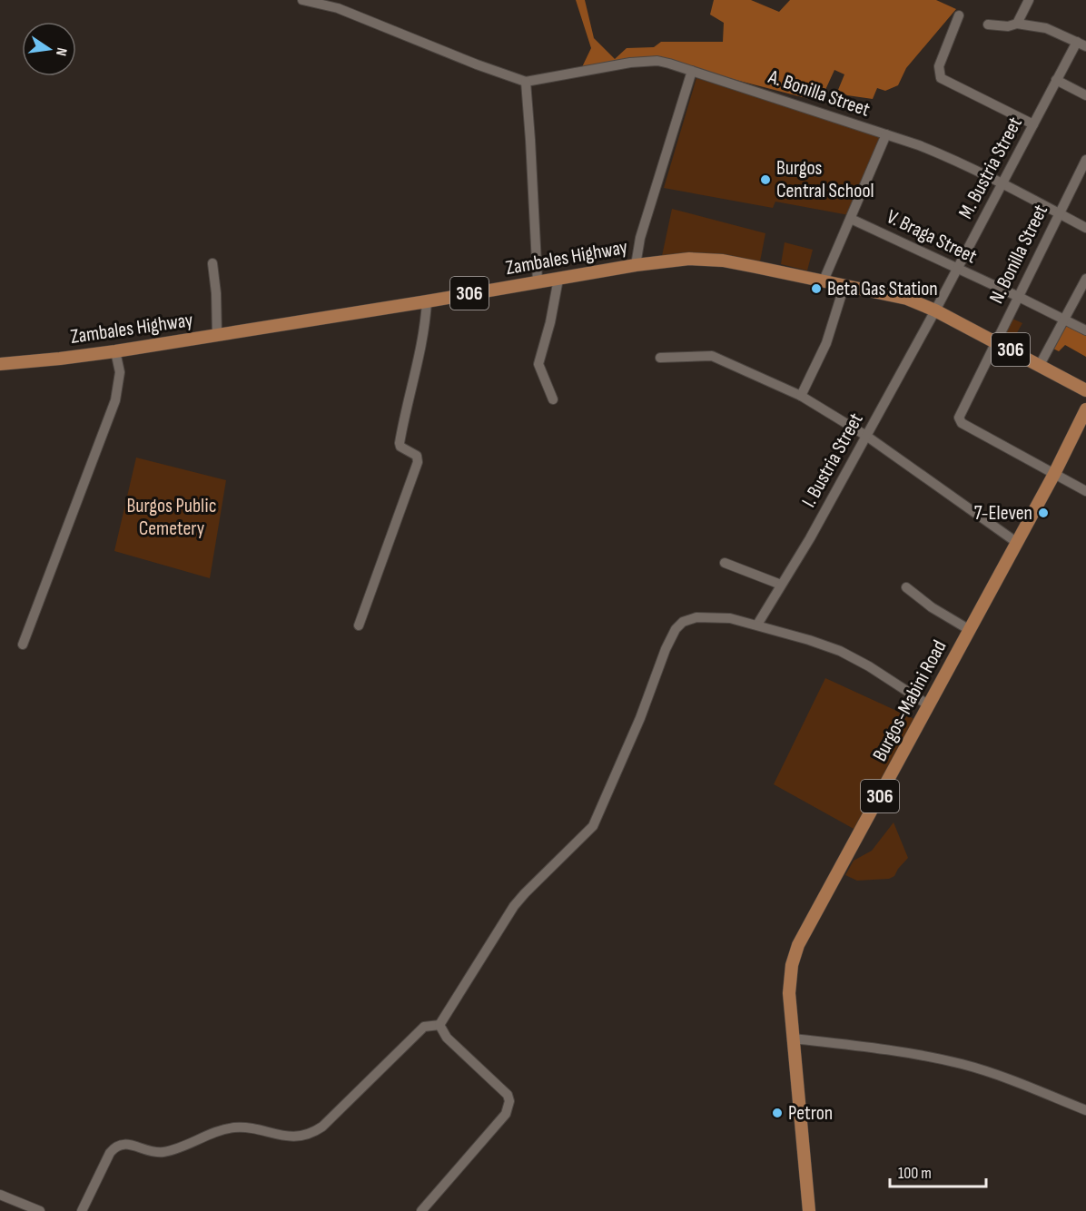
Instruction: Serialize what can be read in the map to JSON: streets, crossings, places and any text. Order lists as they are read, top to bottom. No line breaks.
{"streets":{"main road":["Zambales Highway","306","Burgos-Mabini Road"],"street":["A. Bonilla Street","M. Bustria Street","V. Braga Street","N. Bonilla Street","I. Bustria Street"]},"crossings":[["A. Bonilla Street","M. Bustria Street"],["A. Bonilla Street","N. Bonilla Street"],["M. Bustria Street","V. Braga Street"],["M. Bustria Street","Zambales Highway"],["M. Bustria Street","I. Bustria Street"],["V. Braga Street","N. Bonilla Street"],["N. Bonilla Street","Zambales Highway"],["N. Bonilla Street","Burgos-Mabini Road"],["Zambales Highway","I. Bustria Street"]],"parks":["Burgos Public Cemetery"],"places":["Burgos Central School","Beta Gas Station","7-Eleven","Petron"],"scale_bar":"100 m","north":"right"}
